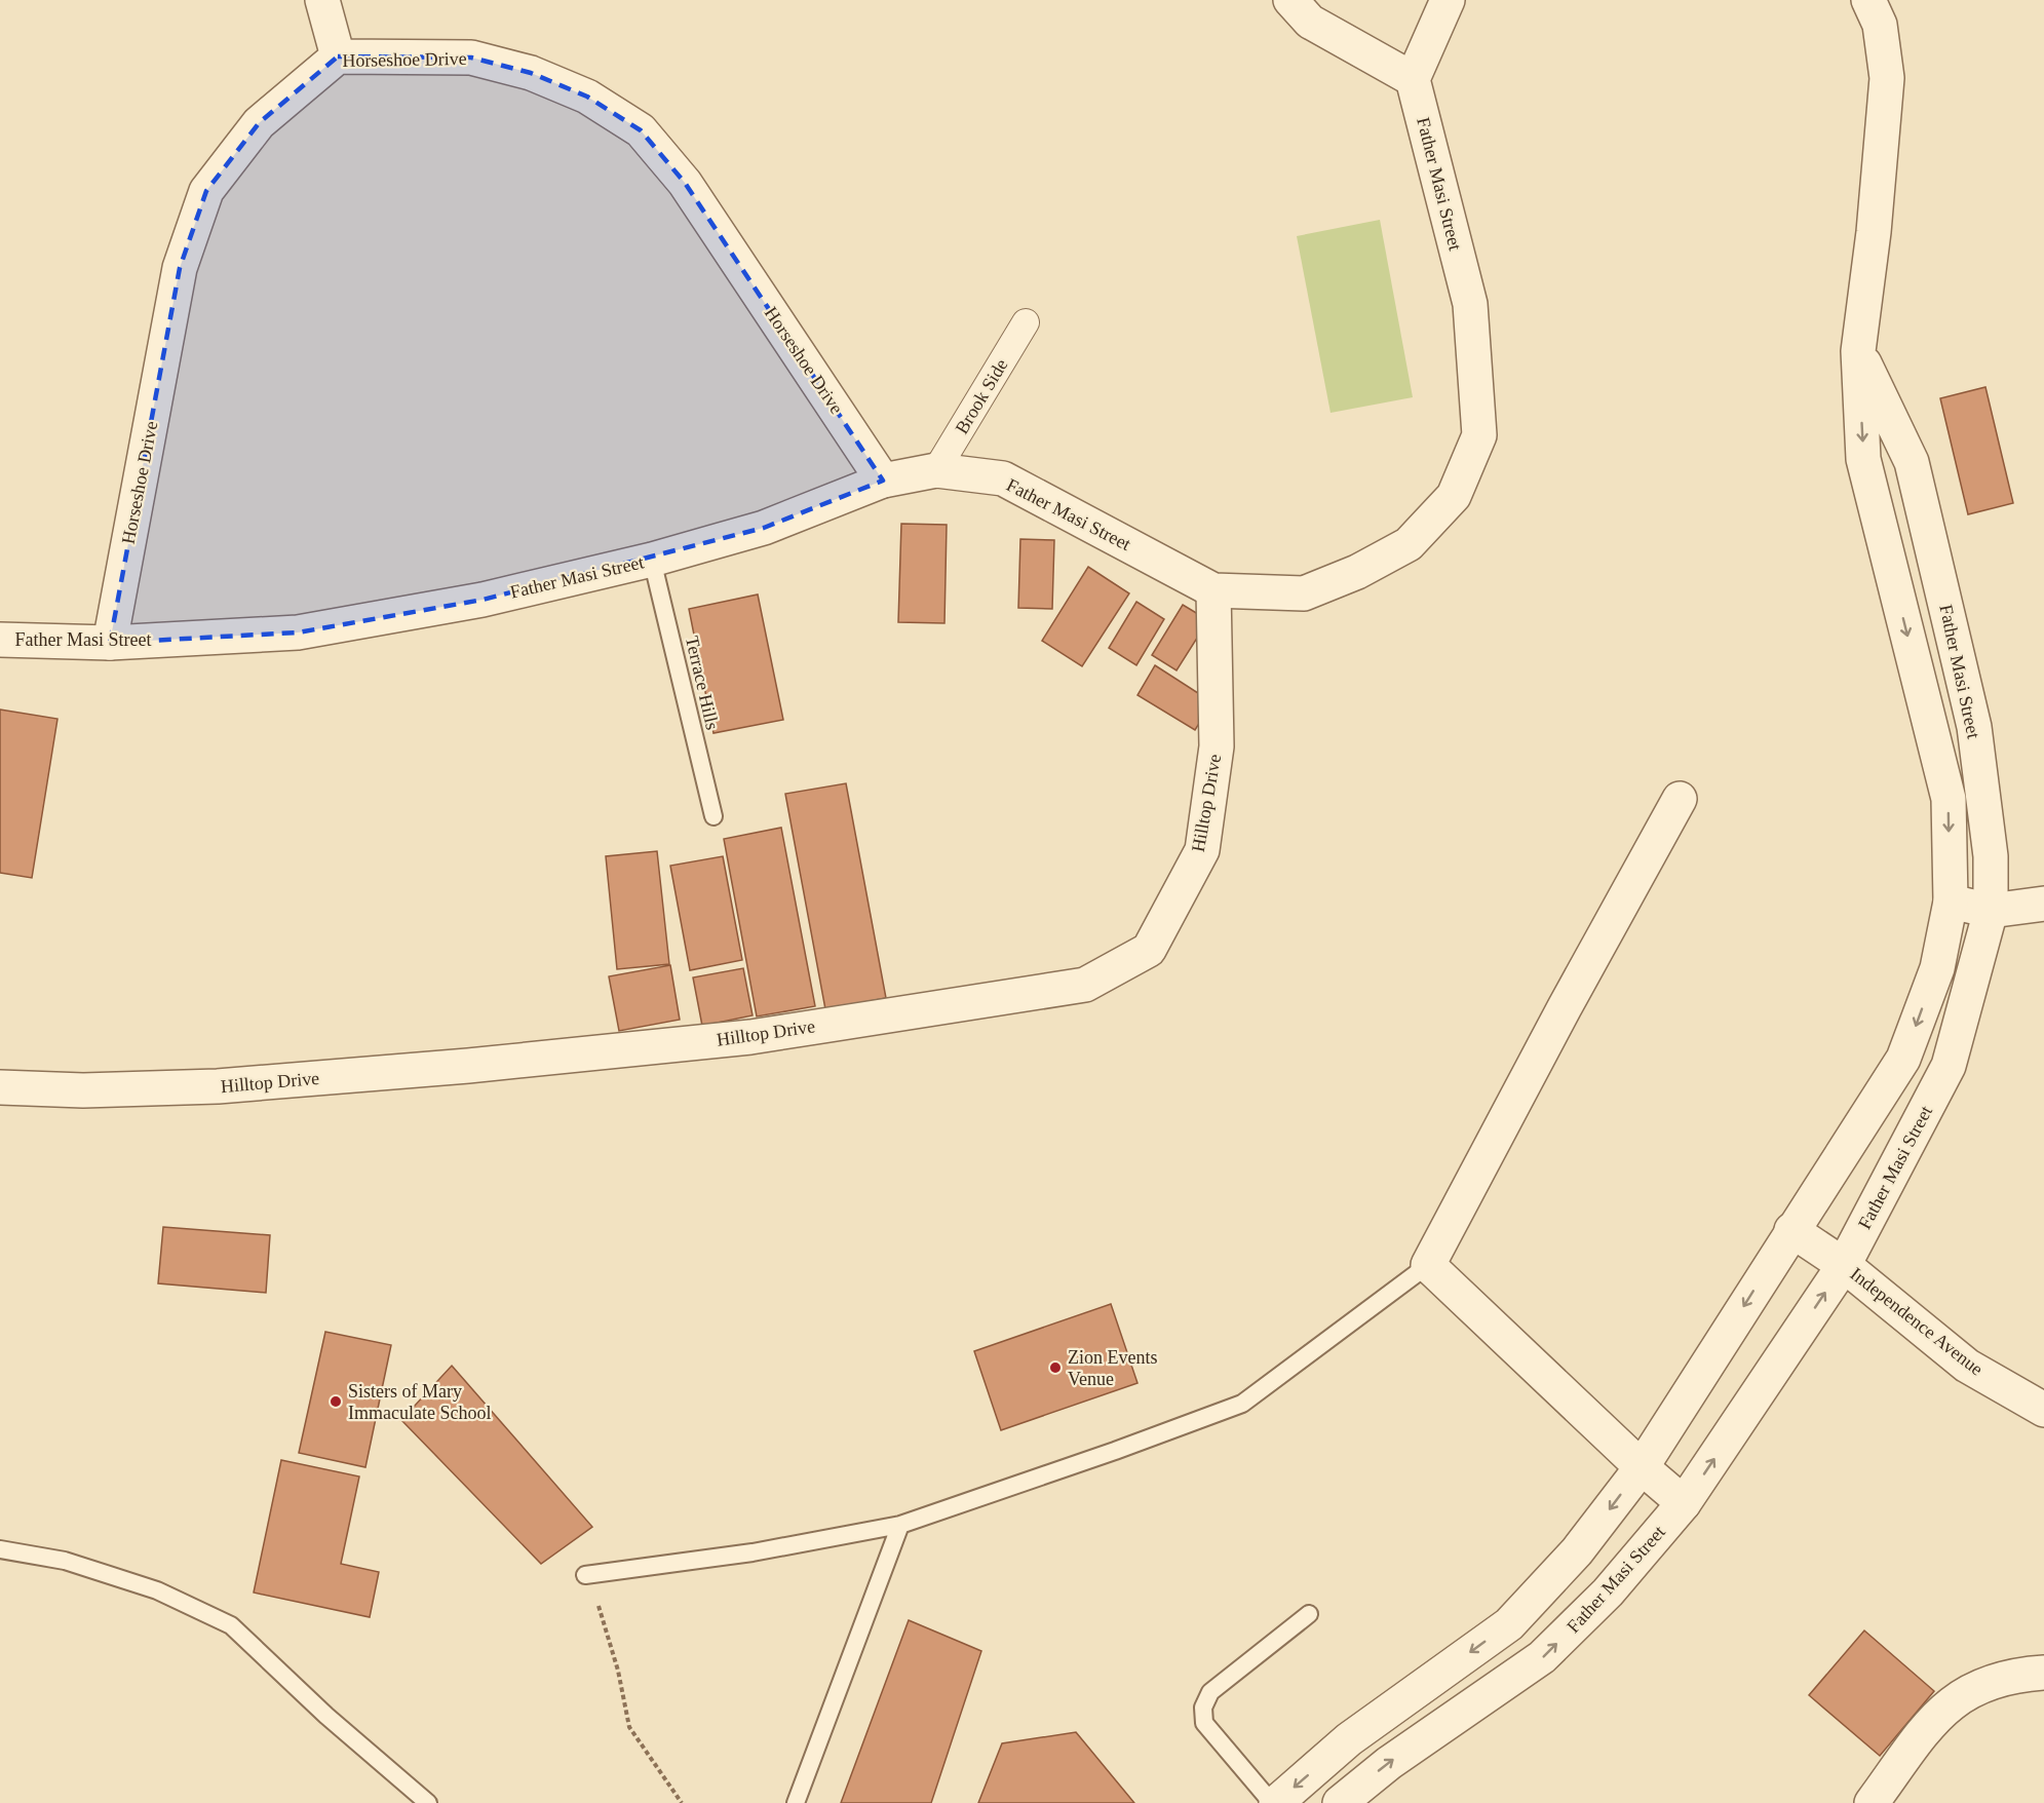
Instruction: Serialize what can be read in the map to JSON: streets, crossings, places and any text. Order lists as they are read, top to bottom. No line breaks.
{"streets":{"street":["Horseshoe Drive","Father Masi Street","Brook Side","Hilltop Drive","Independence Avenue"],"lane":["Terrace Hills"]},"crossings":[["Horseshoe Drive","Father Masi Street"],["Father Masi Street","Brook Side"],["Father Masi Street","Terrace Hills"],["Father Masi Street","Hilltop Drive"],["Father Masi Street","Independence Avenue"]],"places":["Zion Events Venue","Sisters of Mary Immaculate School"]}
